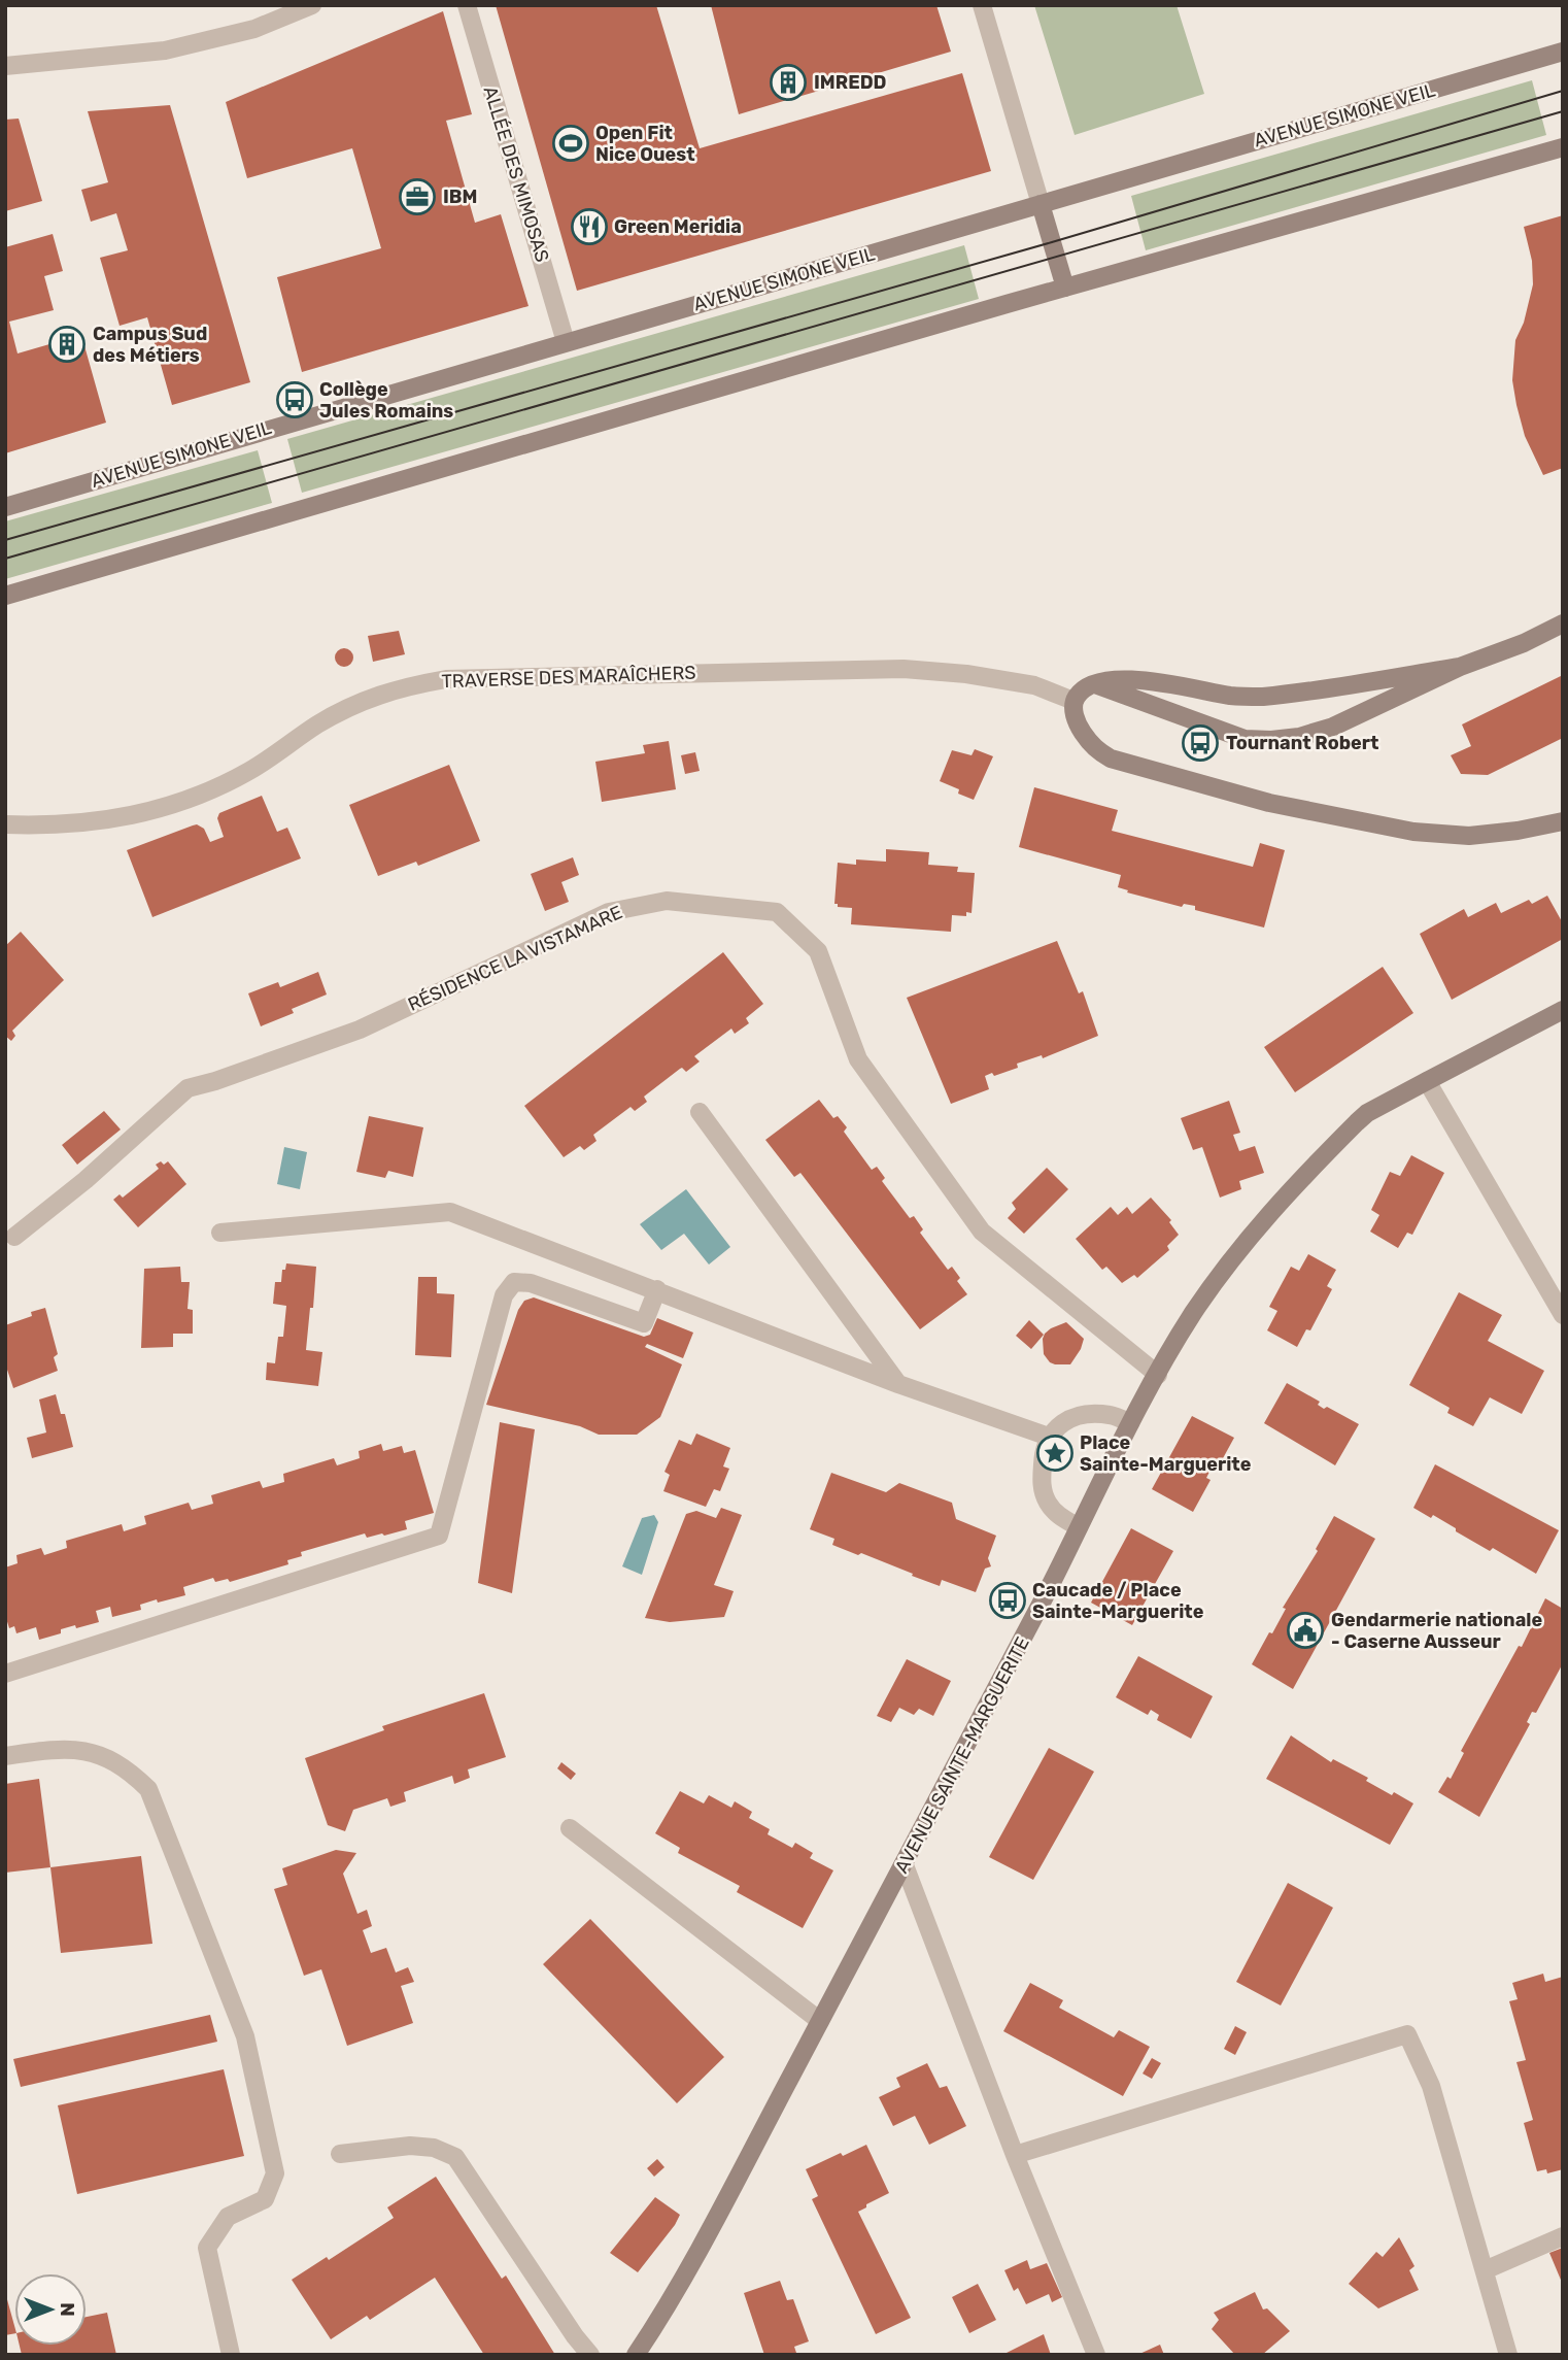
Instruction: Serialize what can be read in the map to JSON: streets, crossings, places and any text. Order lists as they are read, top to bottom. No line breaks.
{"streets":{"main road":["AVENUE SIMONE VEIL","AVENUE SAINTE-MARGUERITE"],"street":["ALLÉE DES MIMOSAS","TRAVERSE DES MARAÎCHERS","RÉSIDENCE LA VISTAMARE"]},"crossings":[["AVENUE SIMONE VEIL","ALLÉE DES MIMOSAS"],["RÉSIDENCE LA VISTAMARE","AVENUE SAINTE-MARGUERITE"]],"places":{"building":["IMREDD","Campus Sud des Métiers"],"sports":["Open Fit Nice Ouest"],"office":["IBM"],"restaurant":["Green Meridia"],"bus stop":["Collège Jules Romains","Tournant Robert","Caucade / Place Sainte-Marguerite"],"place":["Place Sainte-Marguerite"],"public building":["Gendarmerie nationale - Caserne Ausseur"]},"north":"right"}
